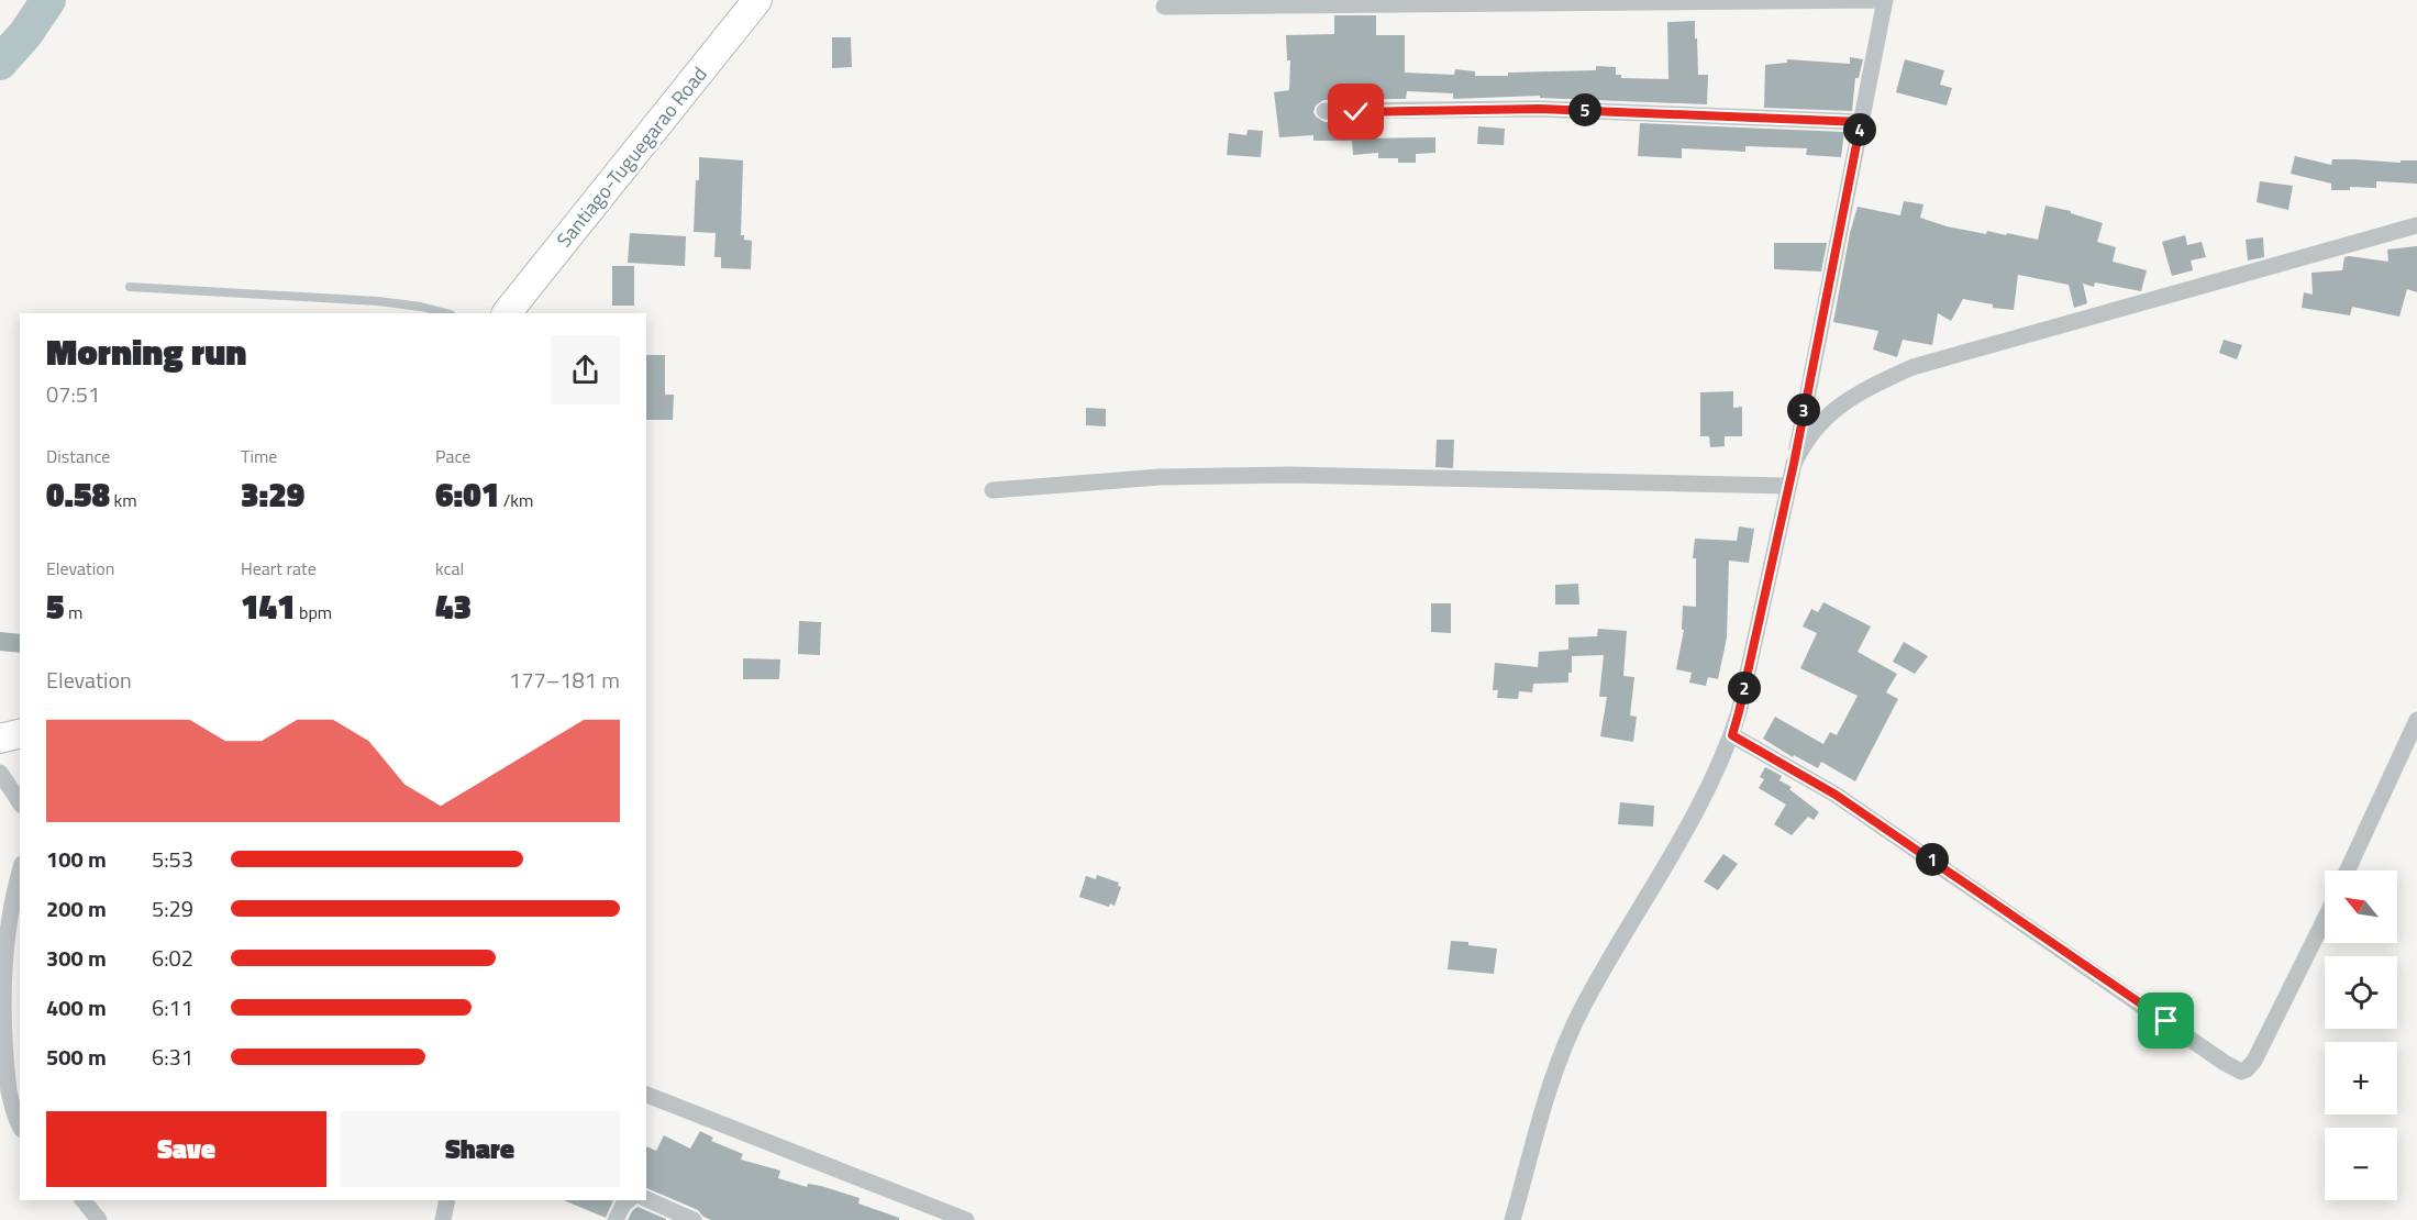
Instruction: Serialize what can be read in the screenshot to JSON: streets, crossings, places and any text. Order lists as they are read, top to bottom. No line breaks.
{"streets":{"highway":["Santiago-Tuguegarao Road"]},"north":"top left","page":{"pins":["5","4","3","2","1"],"heading":["Morning run","07:51"],"stats":[["Distance","0.58 km"],["Time","3:29"],["Pace","6:01 /km"],["Elevation","5 m"],["Heart rate","141 bpm"],["kcal","43"]],"chart":["Elevation","177–181 m"],"list":[{"name":"100 m","note":"5:53"},{"name":"200 m","note":"5:29"},{"name":"300 m","note":"6:02"},{"name":"400 m","note":"6:11"},{"name":"500 m","note":"6:31"}],"map_buttons":["+","−"],"buttons":["Save","Share"]}}
